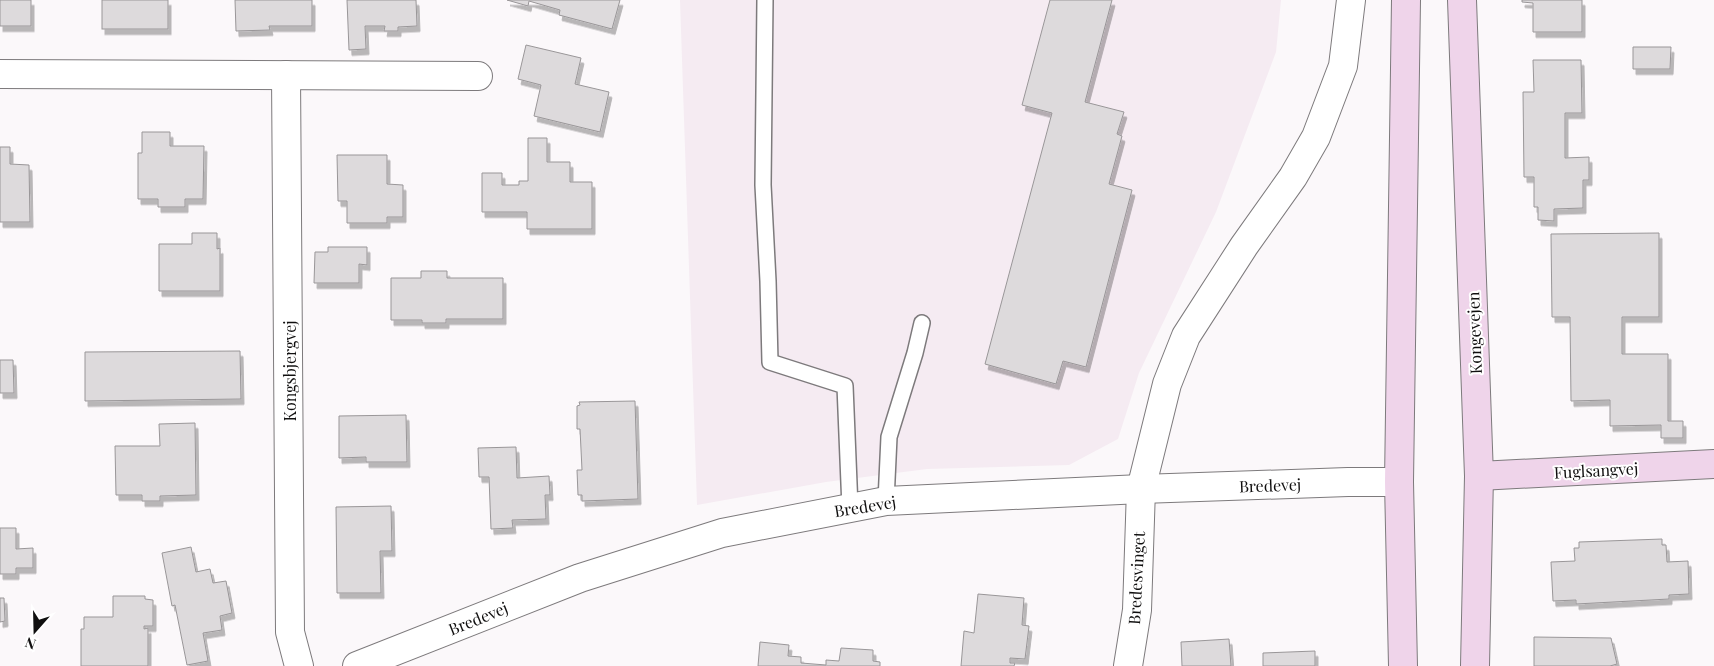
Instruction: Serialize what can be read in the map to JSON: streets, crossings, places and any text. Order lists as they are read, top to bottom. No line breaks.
{"streets":{"main road":["Kongevejen","Fuglsangvej"],"street":["Kongsbjergvej","Bredevej","Bredesvinget"]},"crossings":[["Kongevejen","Fuglsangvej"],["Bredevej","Bredesvinget"]],"north":"bottom"}
